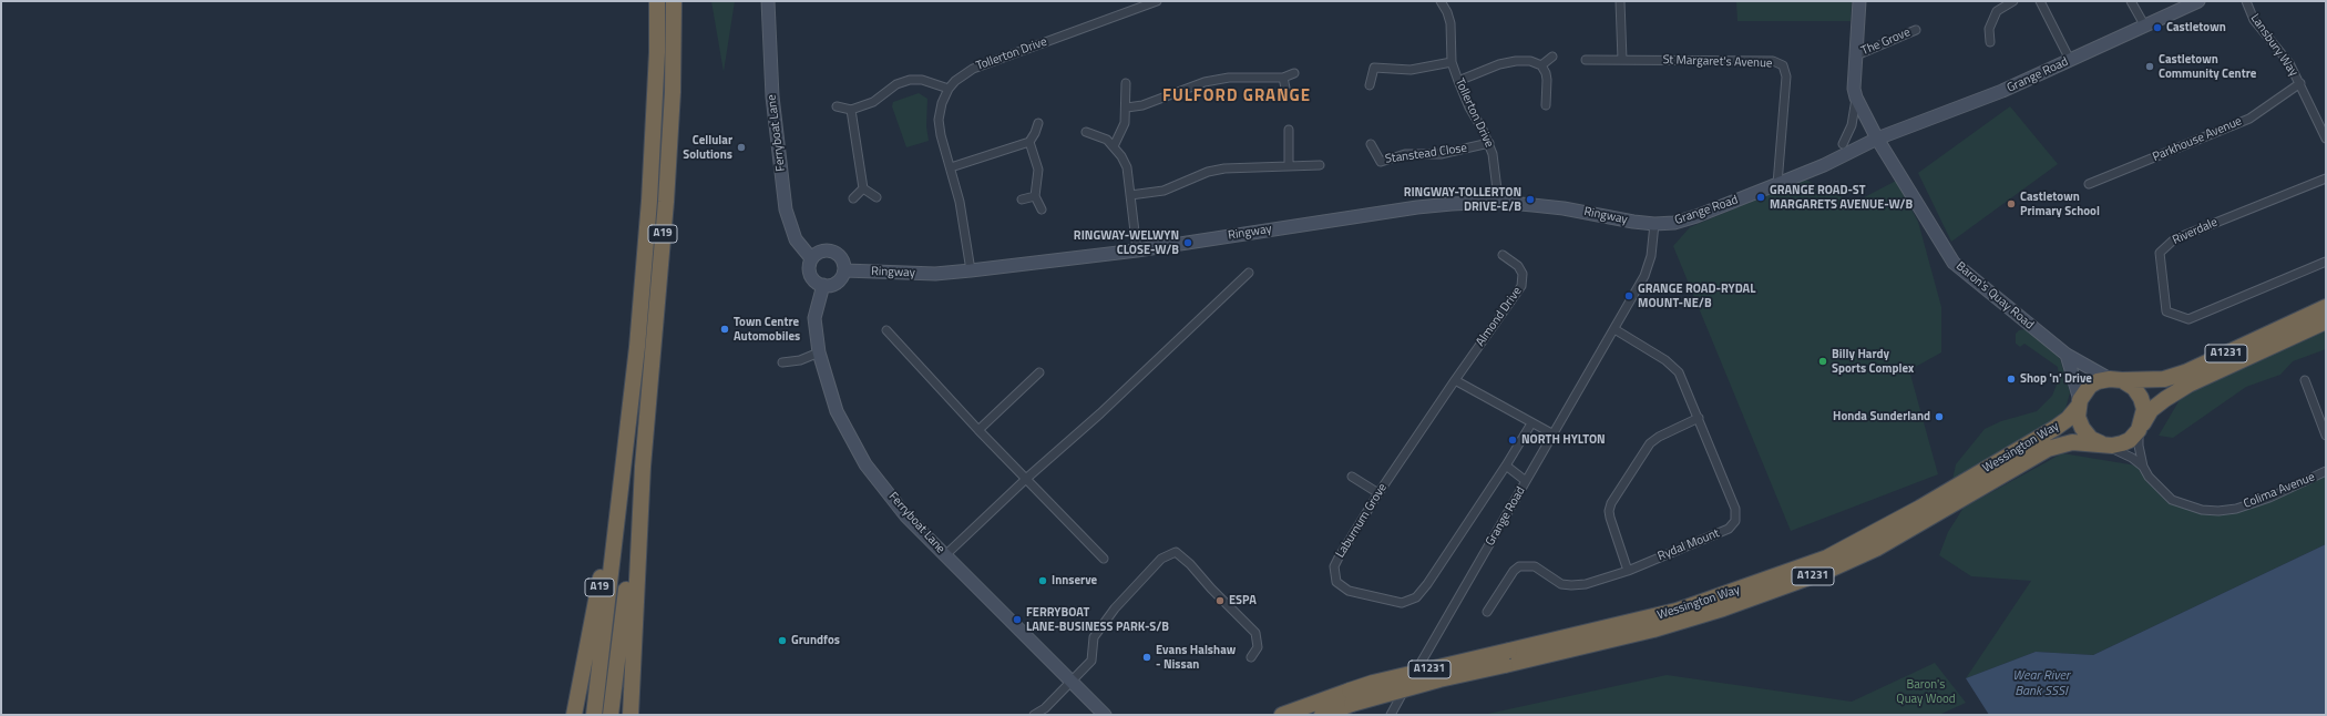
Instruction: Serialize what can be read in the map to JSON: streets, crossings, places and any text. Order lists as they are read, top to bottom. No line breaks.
{"streets":{"highway":["A19","A1231","Wessington Way"],"street":["The Grove","Lansbury Way","Tollerton Drive","St Margaret's Avenue","Grange Road","Ferryboat Lane","Parkhouse Avenue","Stanstead Close","Ringway","Riverdale","Baron's Quay Road","Almond Drive","Colima Avenue","Laburnum Grove","Rydal Mount"]},"crossings":[["Lansbury Way","Parkhouse Avenue"],["Tollerton Drive","Stanstead Close"],["Tollerton Drive","Ringway"],["St Margaret's Avenue","Grange Road"],["Grange Road","Ringway"],["Grange Road","Baron's Quay Road"],["Grange Road","Rydal Mount"],["Ferryboat Lane","Ringway"],["Baron's Quay Road","Wessington Way"],["Baron's Quay Road","Colima Avenue"],["Almond Drive","Laburnum Grove"],["Wessington Way","Colima Avenue"]],"districts":["FULFORD GRANGE"],"water":["Wear River Bank SSSI"],"parks":["Baron's Quay Wood"],"places":["Castletown","Castletown Community Centre","Cellular Solutions","GRANGE ROAD-ST MARGARETS AVENUE-W/B","RINGWAY-TOLLERTON DRIVE-E/B","Castletown Primary School","RINGWAY-WELWYN CLOSE-W/B","GRANGE ROAD-RYDAL MOUNT-NE/B","Town Centre Automobiles","Billy Hardy Sports Complex","Shop 'n' Drive","Honda Sunderland","NORTH HYLTON","Innserve","ESPA","FERRYBOAT LANE-BUSINESS PARK-S/B","Grundfos","Evans Halshaw - Nissan"]}
